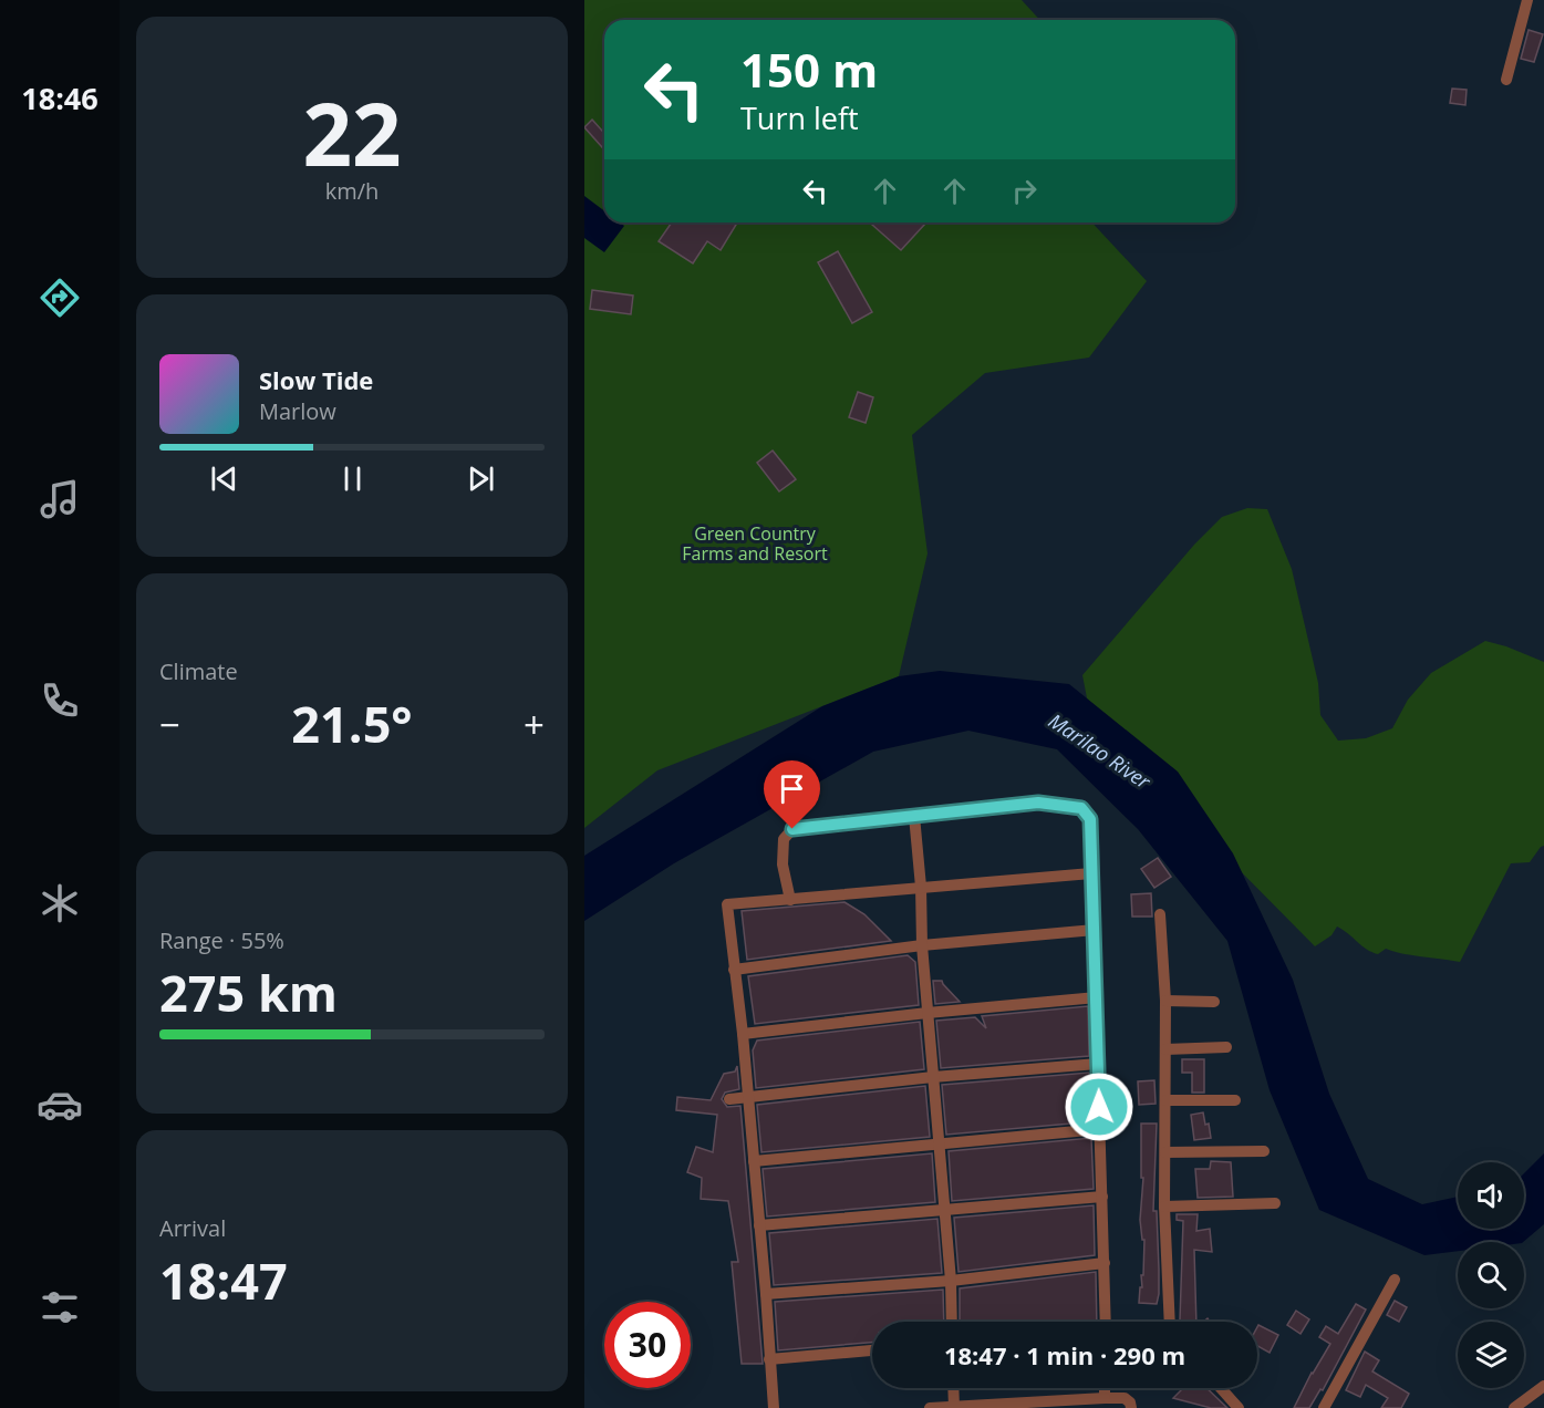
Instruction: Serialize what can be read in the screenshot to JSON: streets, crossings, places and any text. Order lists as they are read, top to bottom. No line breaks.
{"water":["Marilao River"],"parks":["Green Country Farms and Resort"],"page":{"tabs":"18:46","tile":[["22","km/h"],"Climate",["Range · 55%","275 km"],["Arrival","18:47"]],"turn":["150 m","Turn left"],"song":["Slow Tide","Marlow"],"heat":["−","21.5°","+"],"limit":"30","trip":"18:47 · 1 min · 290 m"}}
